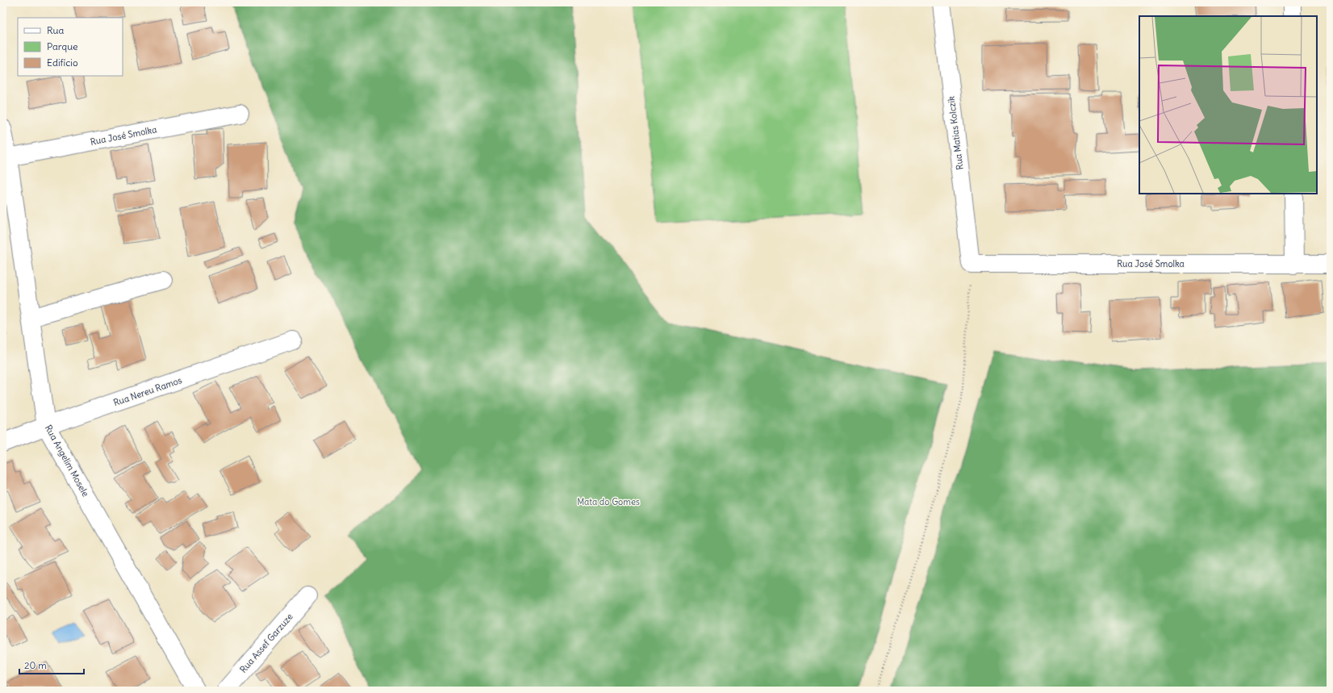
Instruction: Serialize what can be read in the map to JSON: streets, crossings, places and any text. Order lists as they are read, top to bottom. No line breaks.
{"streets":{"street":["Rua Matias Kolczik","Rua José Smolka","Rua Nereu Ramos","Rua Angelim Mosele","Rua Assef Garzuze"]},"crossings":[["Rua Matias Kolczik","Rua José Smolka"],["Rua José Smolka","Rua Angelim Mosele"],["Rua Nereu Ramos","Rua Angelim Mosele"]],"parks":["Mata do Gomes"],"legend":["Rua","Parque","Edifício"],"scale_bar":"20 m"}
